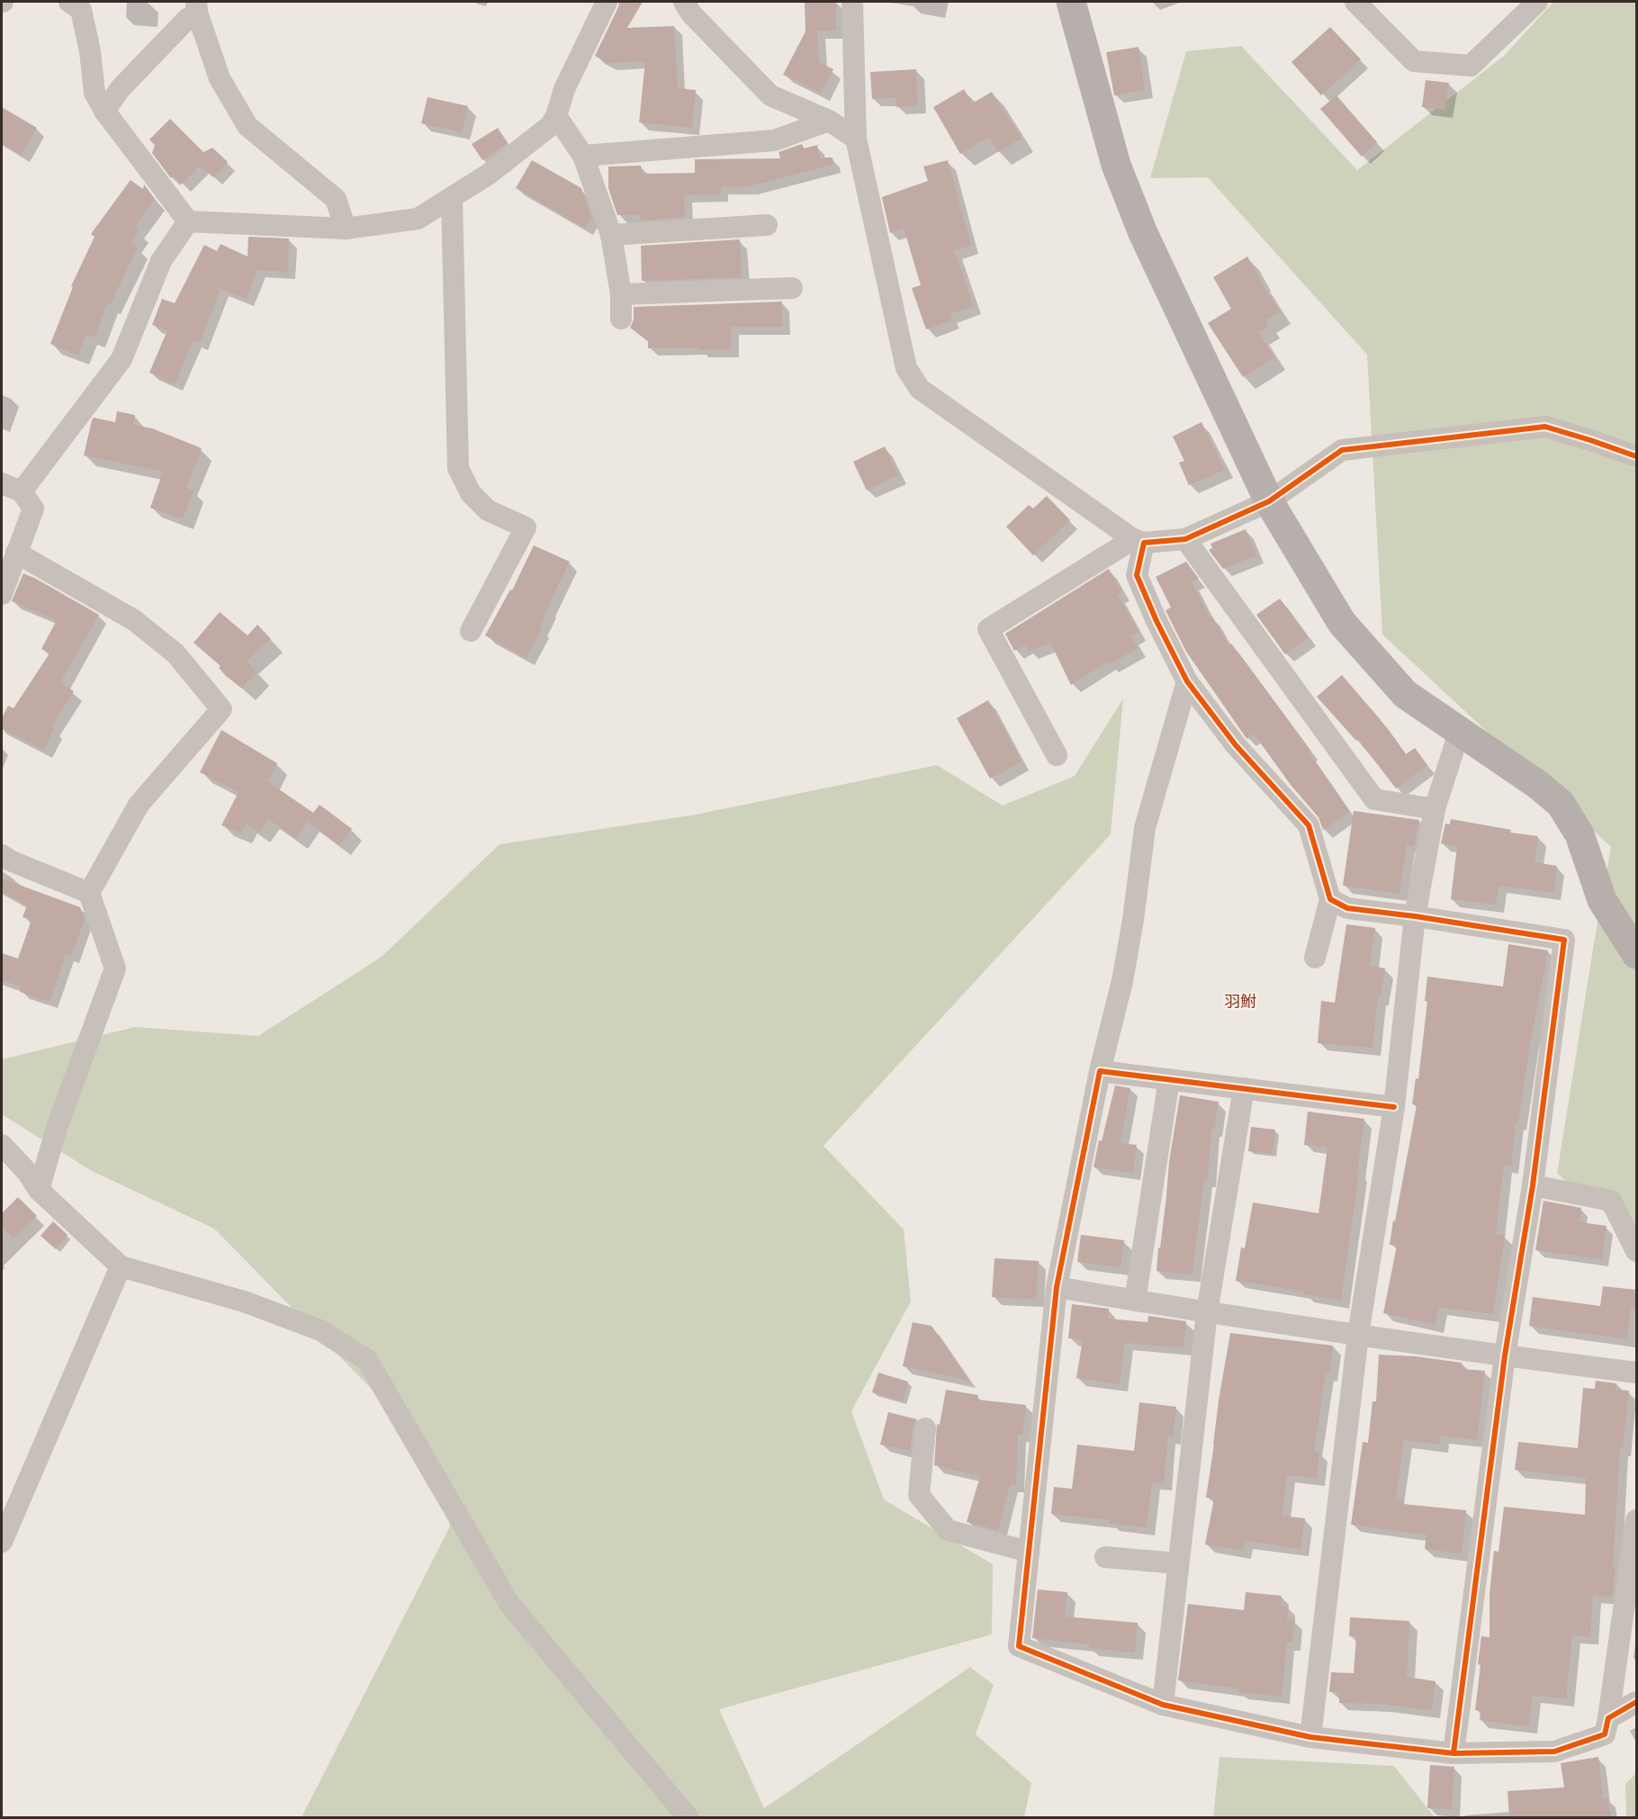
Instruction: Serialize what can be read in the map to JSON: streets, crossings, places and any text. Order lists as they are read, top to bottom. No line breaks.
{"districts":["羽鮒"]}
